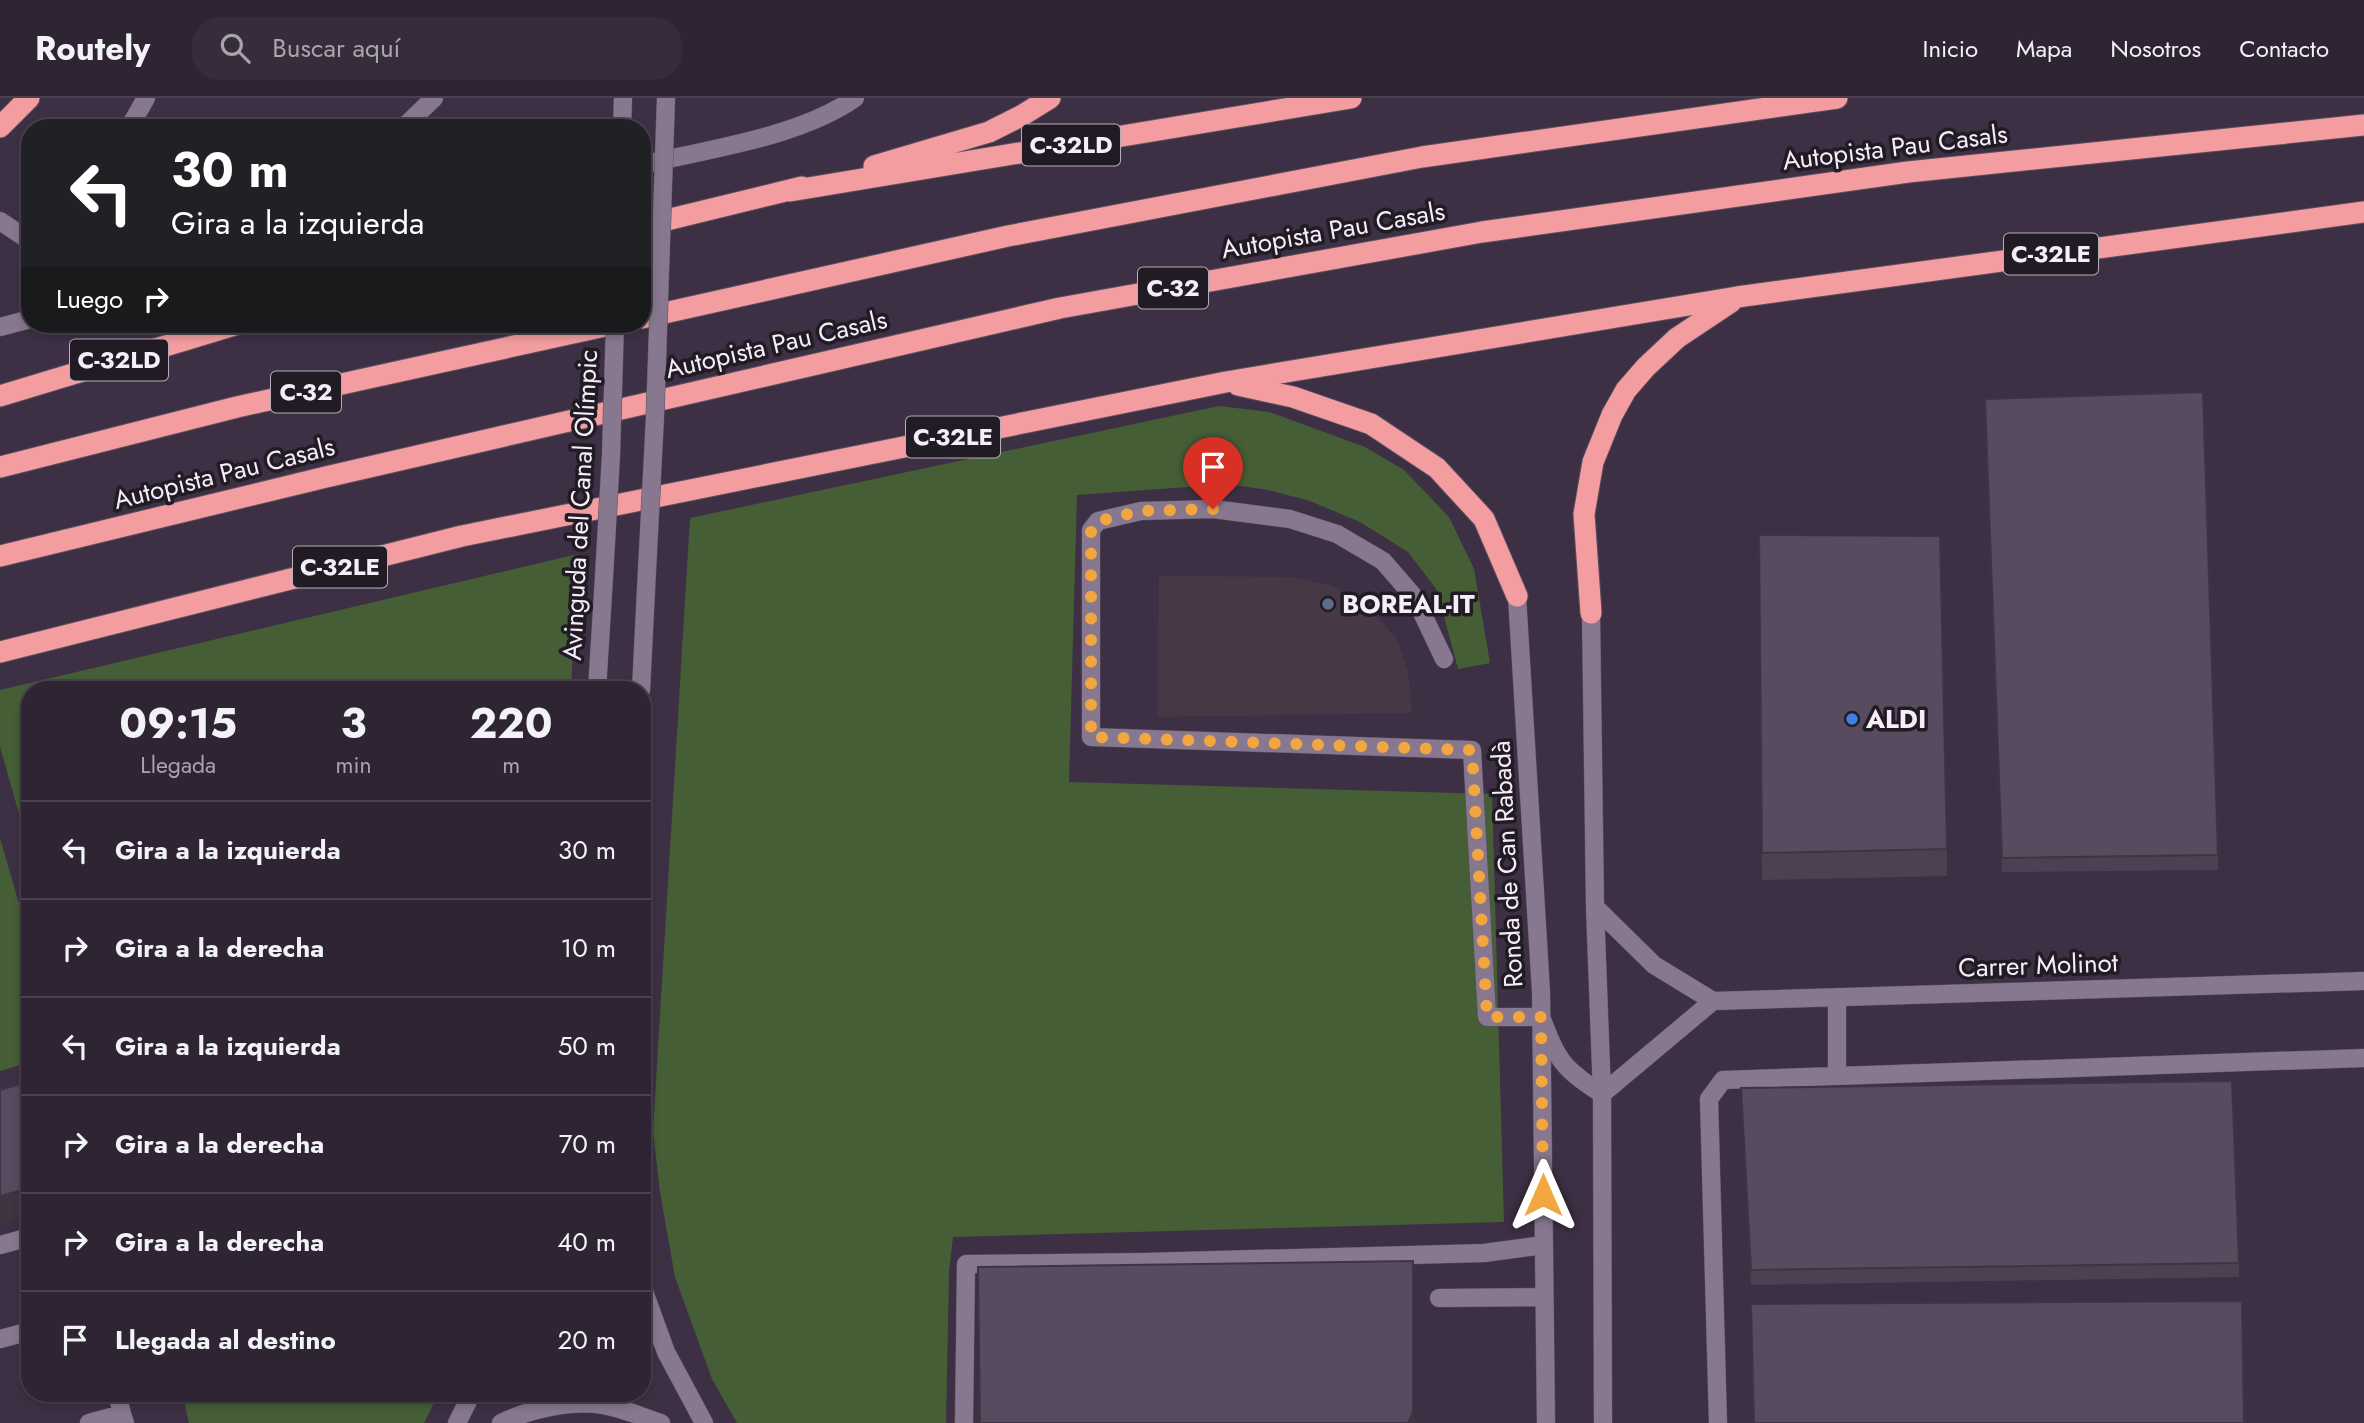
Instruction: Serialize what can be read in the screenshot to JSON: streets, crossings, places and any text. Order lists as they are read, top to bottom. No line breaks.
{"streets":{"highway":["C-32LD","Autopista Pau Casals","C-32LE","C-32"],"street":["Avinguda del Canal Olímpic","Ronda de Can Rabadà","Carrer Molinot"]},"places":["BOREAL-IT","ALDI"],"page":{"header":"Routely","search":"Buscar aquí","nav":["Inicio","Mapa","Nosotros","Contacto"],"turn":["30 m","Gira a la izquierda"],"then":"Luego","eta":["09:15","Llegada","3","min","220","m"],"list":[{"name":"Gira a la izquierda","value":"30 m"},{"name":"Gira a la derecha","value":"10 m"},{"name":"Gira a la izquierda","value":"50 m"},{"name":"Gira a la derecha","value":"70 m"},{"name":"Gira a la derecha","value":"40 m"},{"name":"Llegada al destino","value":"20 m"}]}}
